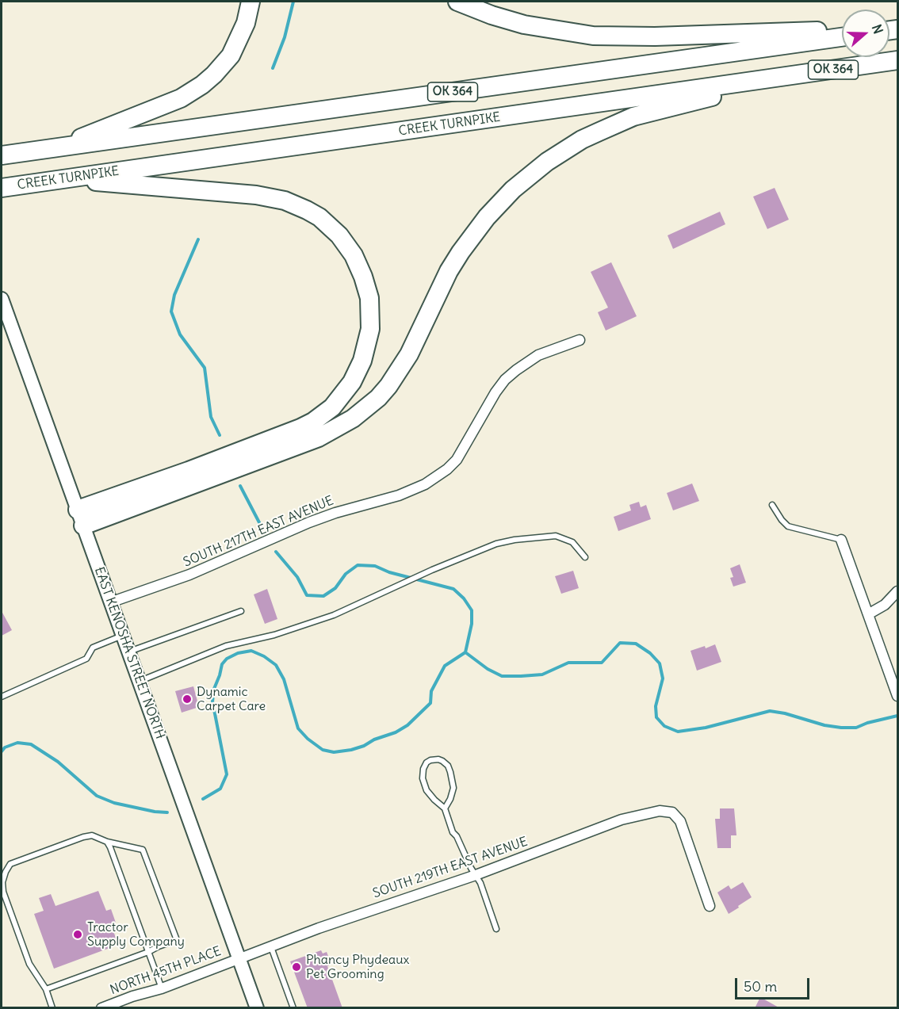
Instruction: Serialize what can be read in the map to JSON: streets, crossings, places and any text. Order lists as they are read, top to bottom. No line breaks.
{"streets":{"highway":["OK 364","CREEK TURNPIKE"],"main road":["EAST KENOSHA STREET NORTH"],"street":["SOUTH 217TH EAST AVENUE","SOUTH 219TH EAST AVENUE","NORTH 45TH PLACE"]},"crossings":[["SOUTH 217TH EAST AVENUE","EAST KENOSHA STREET NORTH"],["EAST KENOSHA STREET NORTH","SOUTH 219TH EAST AVENUE"],["EAST KENOSHA STREET NORTH","NORTH 45TH PLACE"],["SOUTH 219TH EAST AVENUE","NORTH 45TH PLACE"]],"places":["Dynamic Carpet Care","Tractor Supply Company","Phancy Phydeaux Pet Grooming"],"scale_bar":"50 m","north":"right"}
